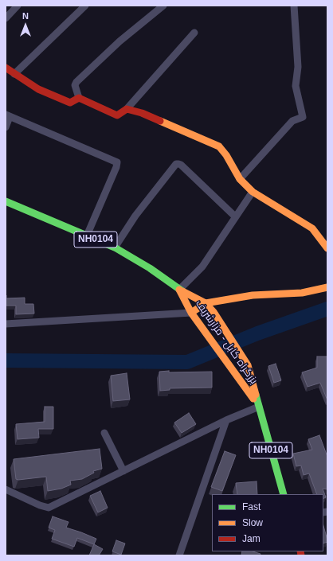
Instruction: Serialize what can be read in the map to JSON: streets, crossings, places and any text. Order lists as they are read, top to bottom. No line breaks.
{"streets":{"main road":["NH0104","بزرگراه کابل - مزارشریف"]},"legend":["Fast","Slow","Jam"],"north":"top"}
